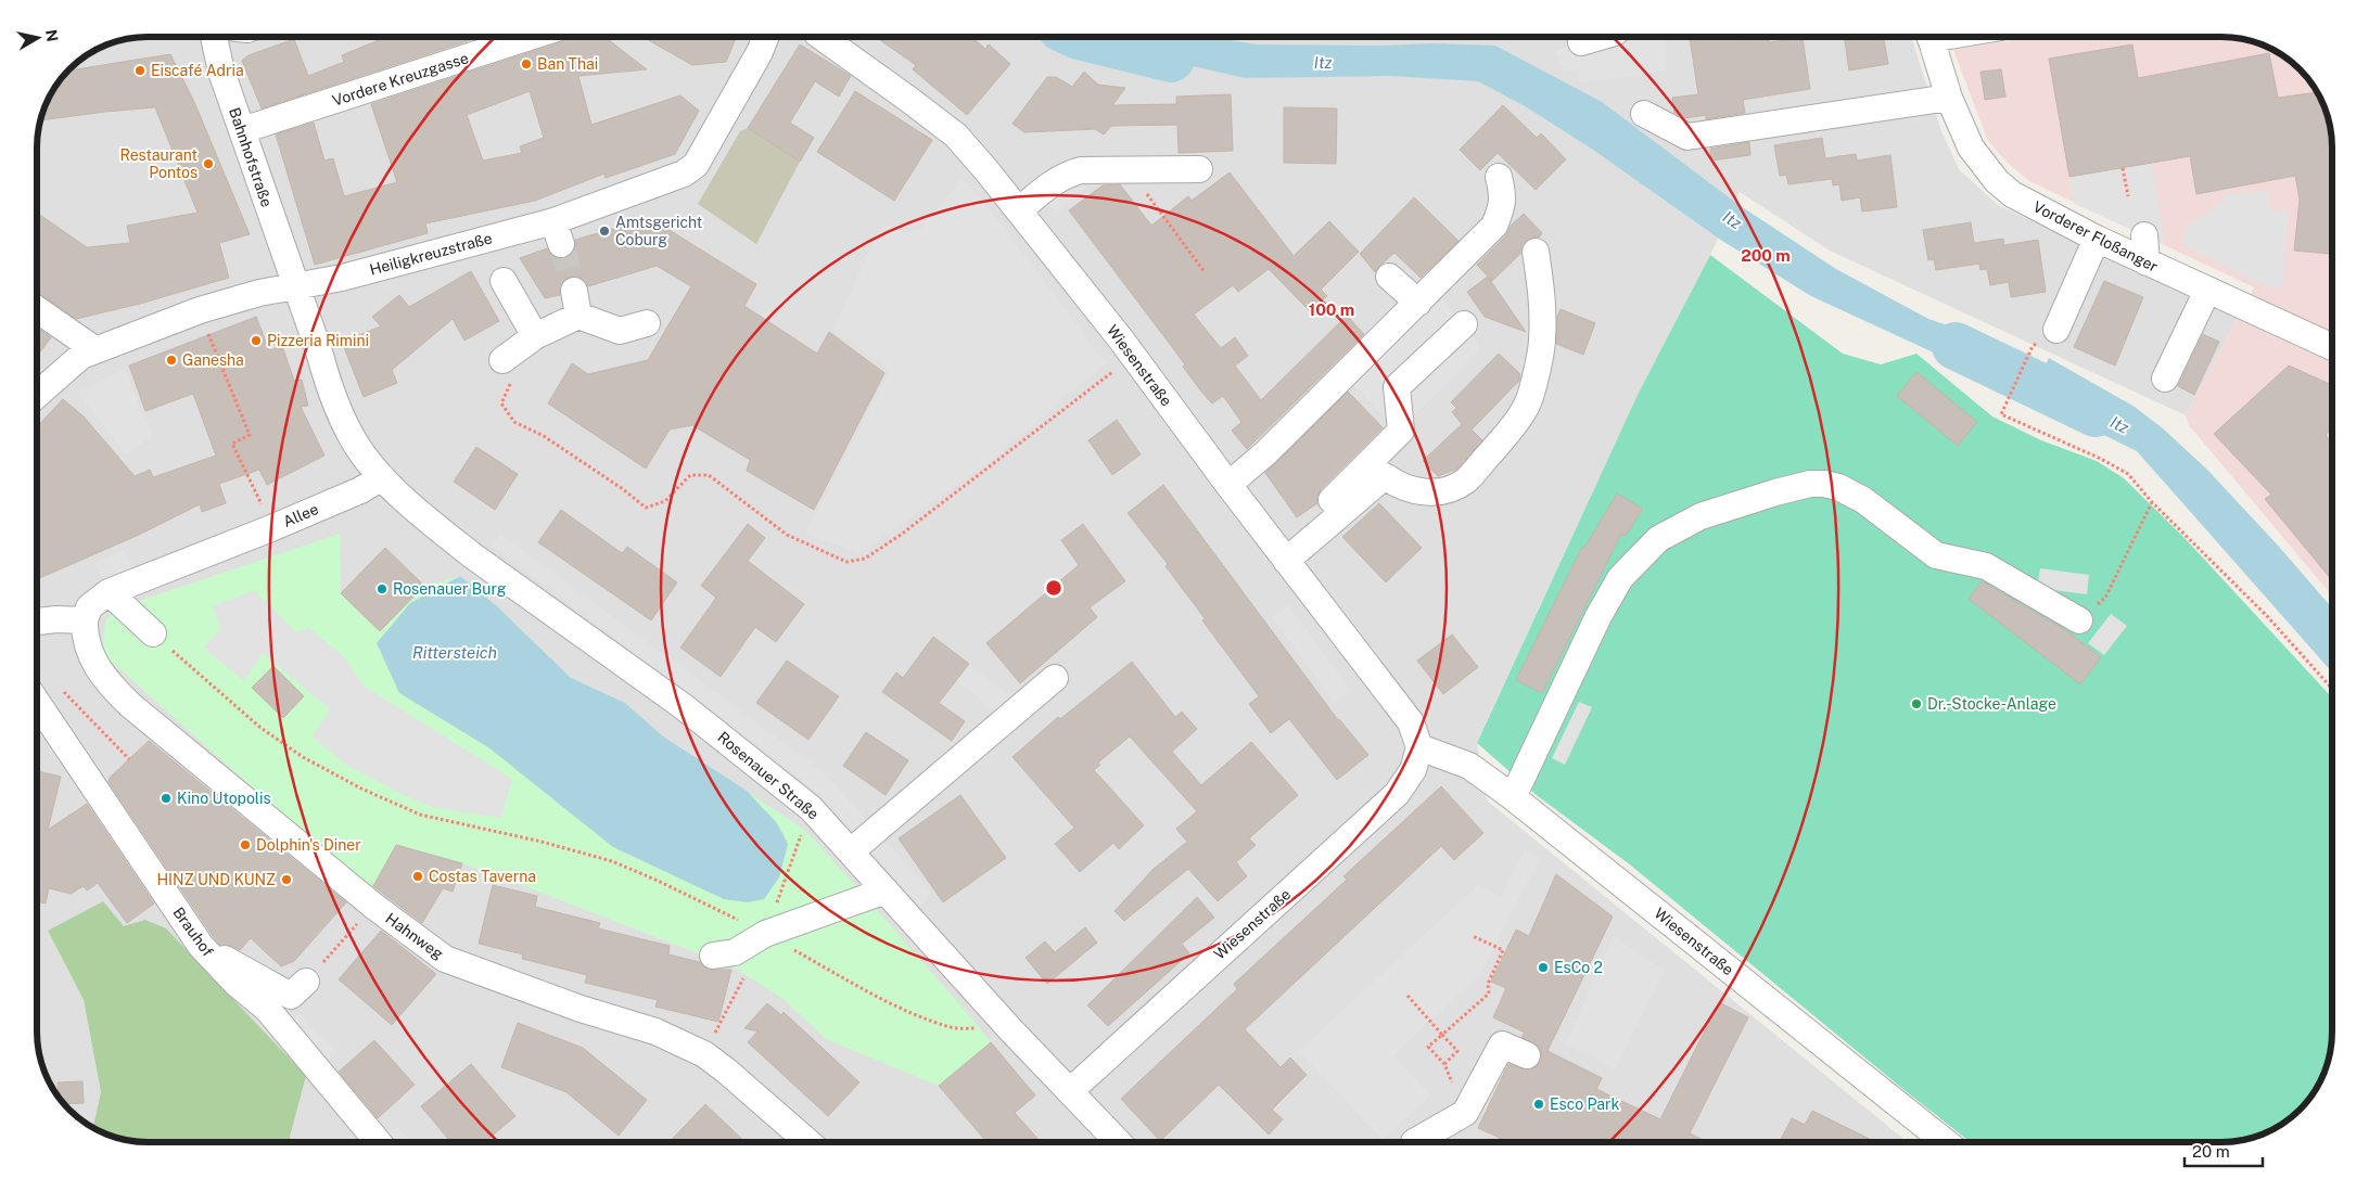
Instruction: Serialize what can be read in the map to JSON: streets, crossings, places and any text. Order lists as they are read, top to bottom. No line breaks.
{"streets":{"street":["Vordere Kreuzgasse","Bahnhofstraße","Vorderer Floßanger","Heiligkreuzstraße","Wiesenstraße","Allee","Rosenauer Straße","Brauhof","Hahnweg"]},"crossings":[["Vordere Kreuzgasse","Bahnhofstraße"],["Bahnhofstraße","Heiligkreuzstraße"],["Wiesenstraße","Rosenauer Straße"],["Allee","Rosenauer Straße"],["Allee","Hahnweg"]],"water":["Itz","Rittersteich"],"places":["Ban Thai","Eiscafé Adria","Restaurant Pontos","Amtsgericht Coburg","Pizzeria Rimini","Ganesha","Rosenauer Burg","Dr.-Stocke-Anlage","Kino Utopolis","Dolphin's Diner","Costas Taverna","HINZ UND KUNZ","EsCo 2","Esco Park"],"scale_bar":"20 m","north":"right","rings":["200 m","100 m"]}
